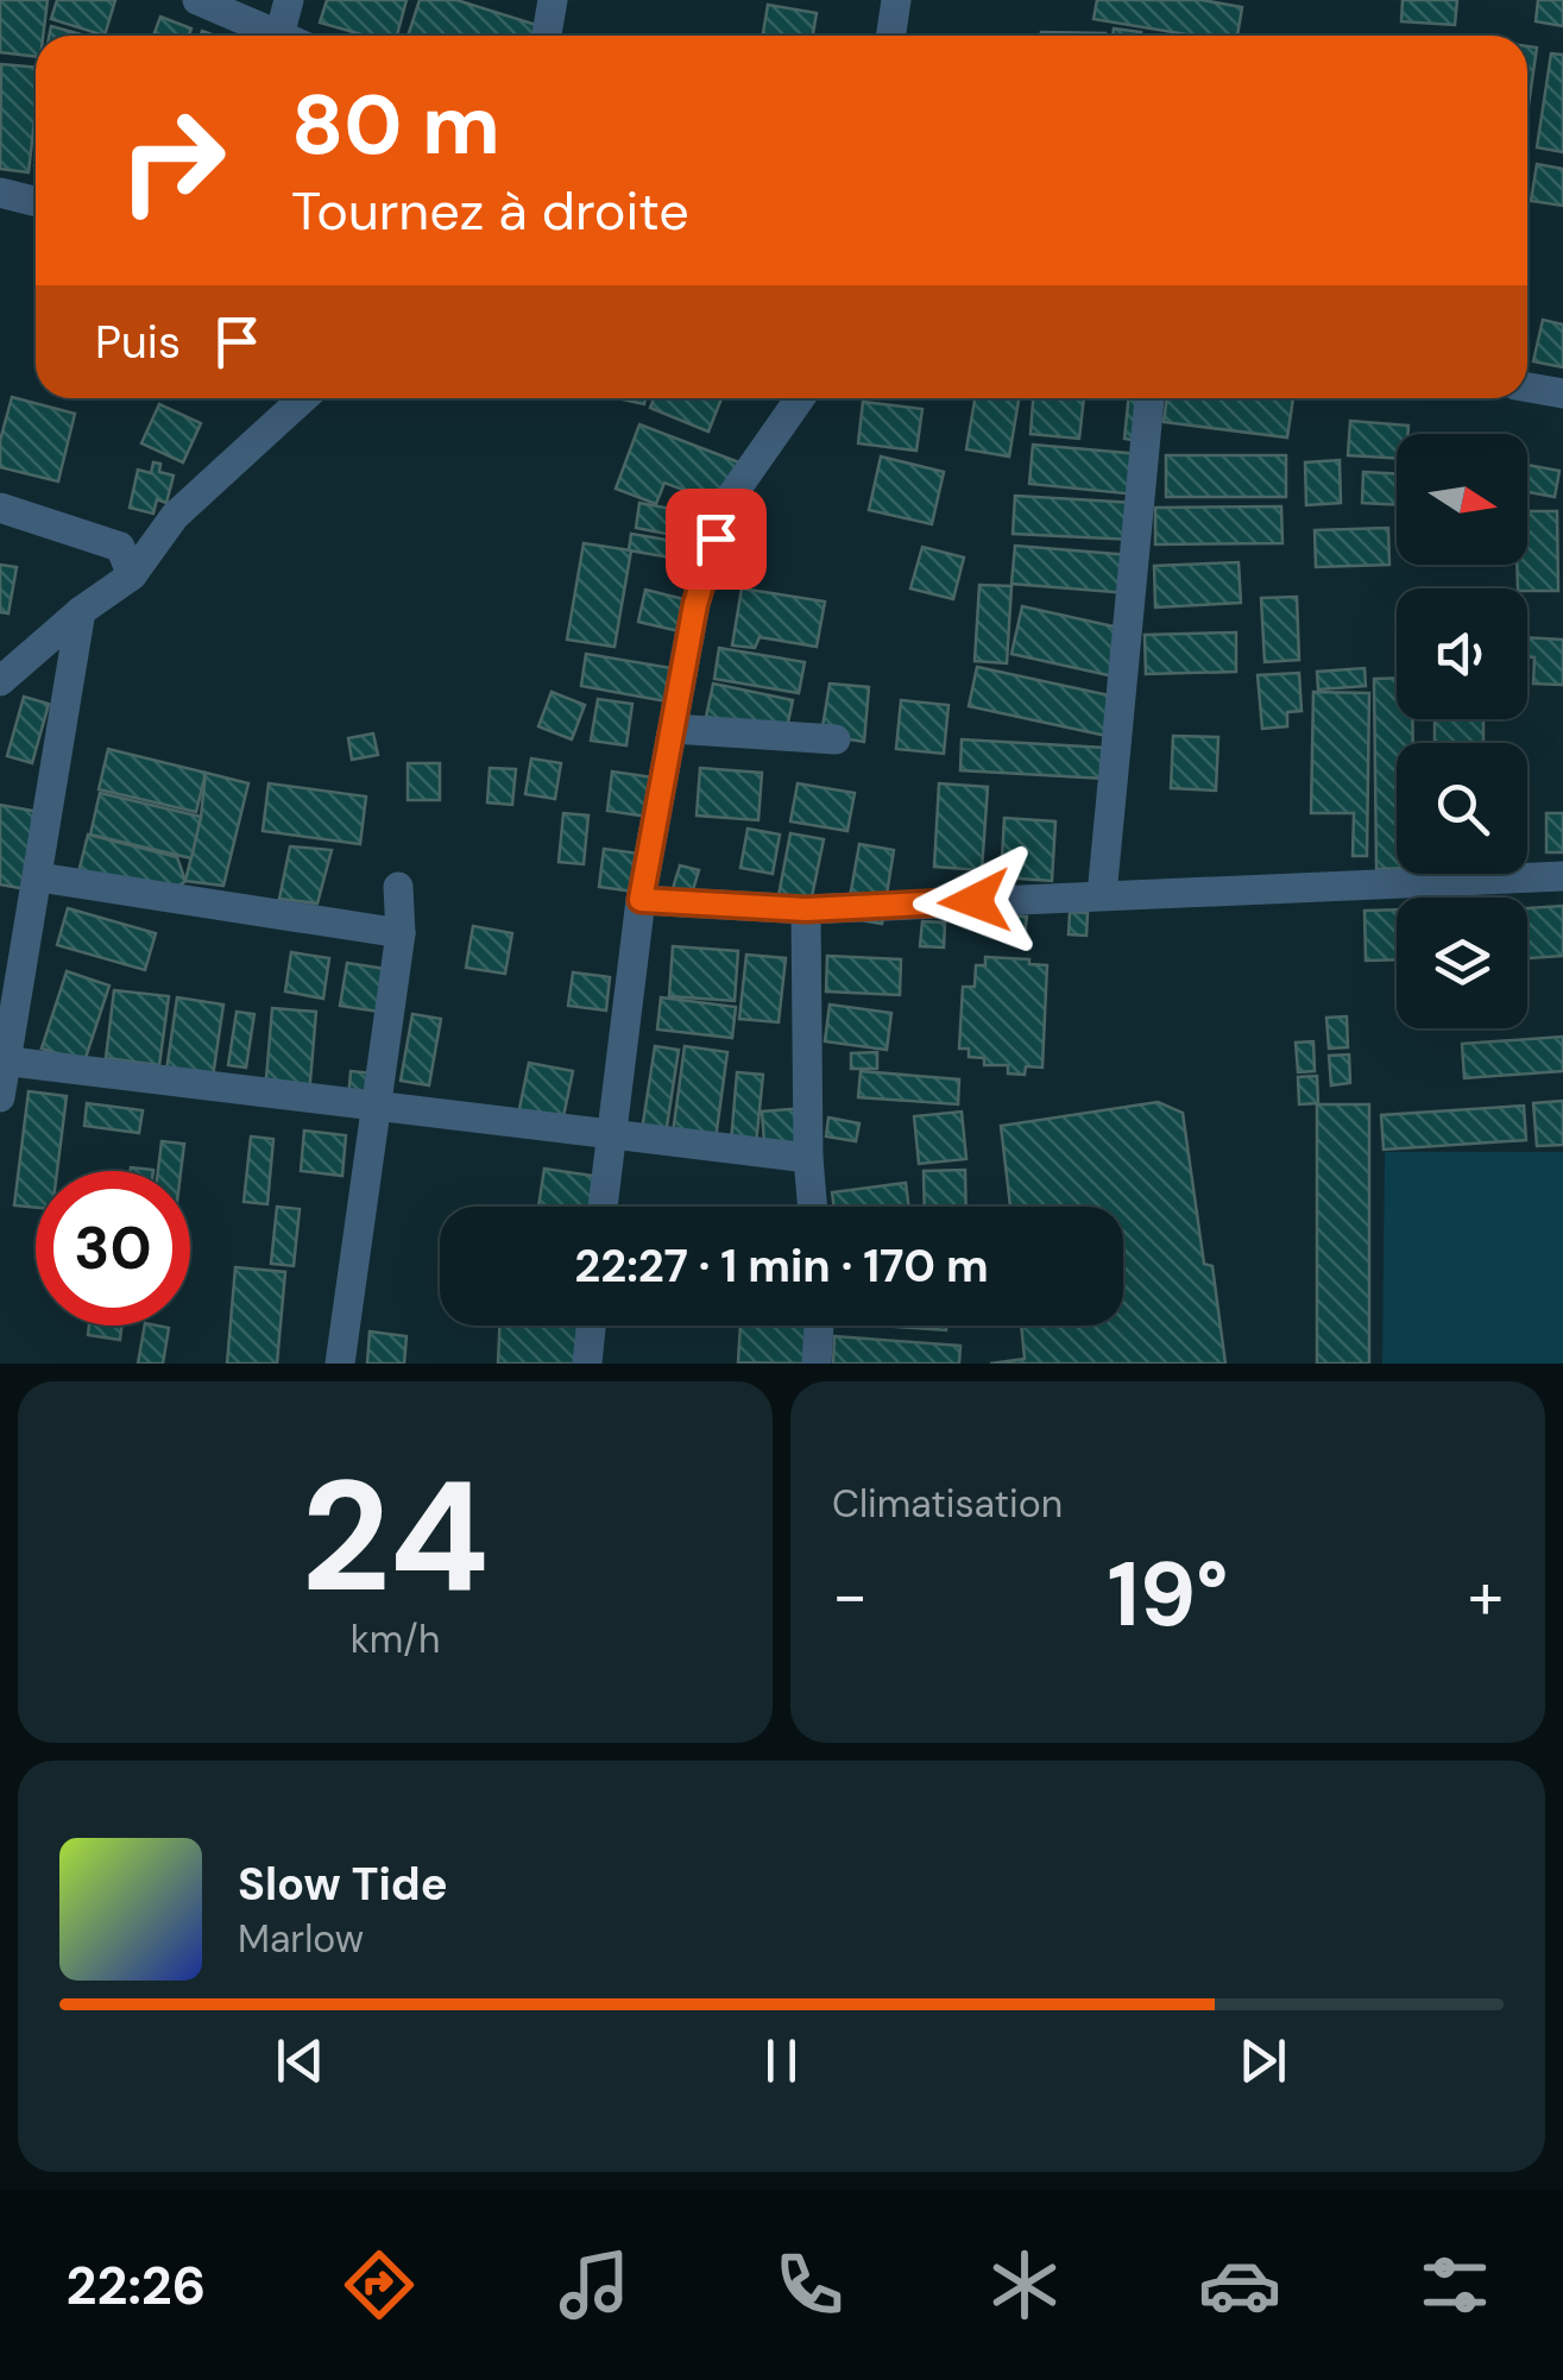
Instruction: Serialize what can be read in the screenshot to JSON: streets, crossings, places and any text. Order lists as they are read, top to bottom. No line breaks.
{"north":"right","page":{"turn":["80 m","Tournez à droite"],"then":"Puis","limit":"30","trip":"22:27 · 1 min · 170 m","tile":[["24","km/h"],"Climatisation"],"heat":["−","19°","+"],"song":["Slow Tide","Marlow"],"tabs":"22:26"}}
